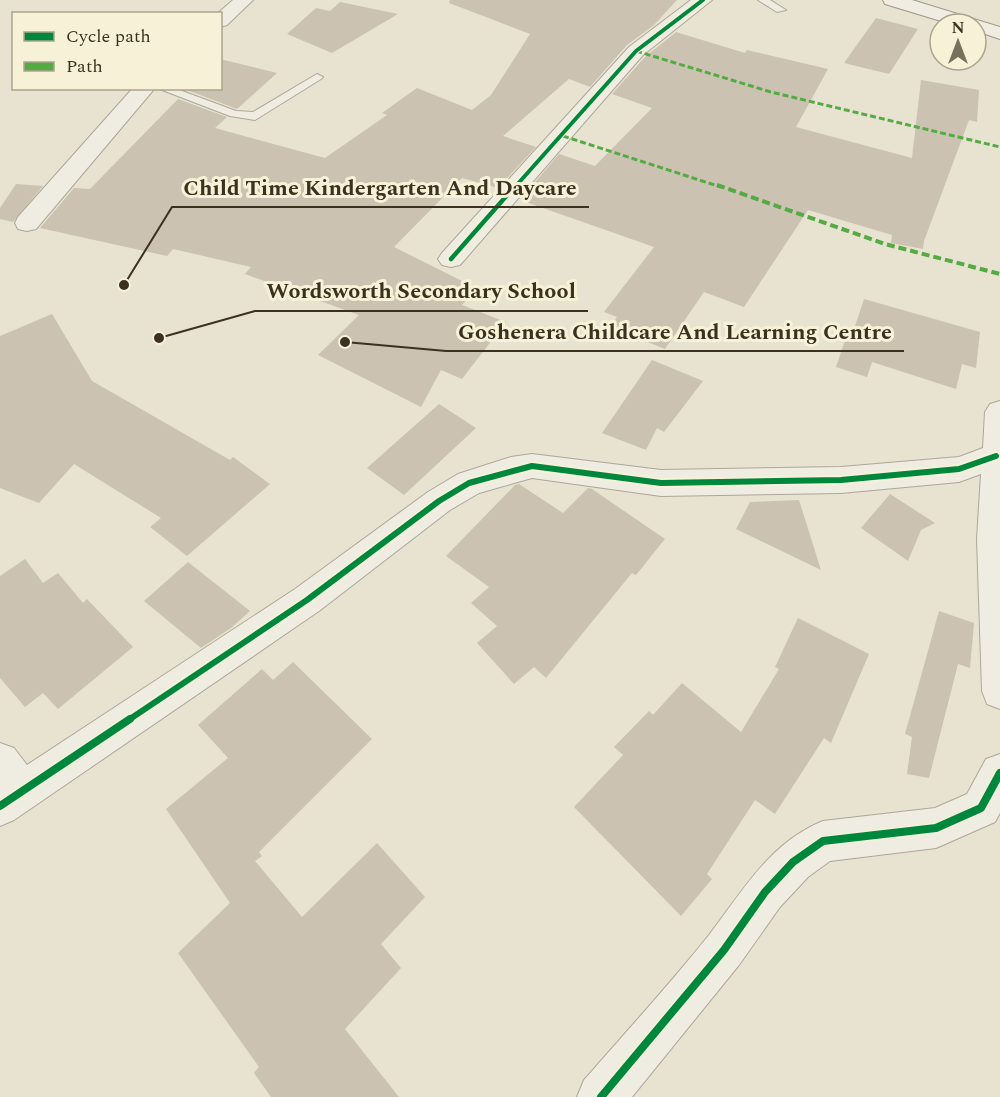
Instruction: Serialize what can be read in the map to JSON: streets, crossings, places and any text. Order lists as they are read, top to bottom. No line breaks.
{"places":["Child Time Kindergarten And Daycare","Wordsworth Secondary School","Goshenera Childcare And Learning Centre"],"legend":["Cycle path","Path"],"north":"top"}
